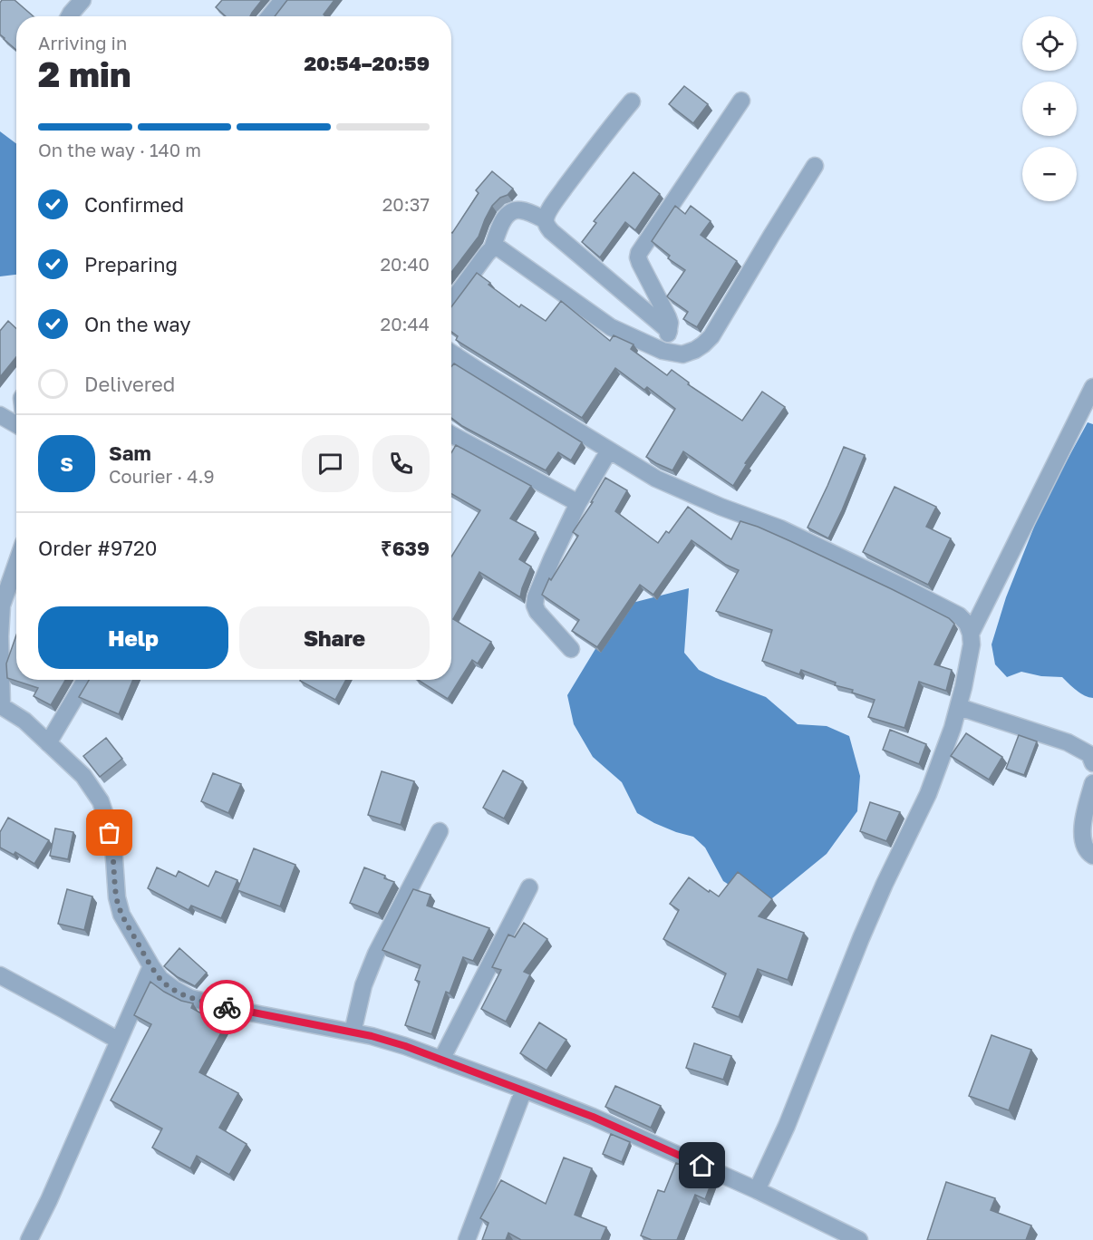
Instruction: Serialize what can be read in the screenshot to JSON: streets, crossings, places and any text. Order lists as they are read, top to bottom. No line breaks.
{"page":{"map_buttons":["+","−"],"heading":["2 min","Arriving in","20:54–20:59"],"panel":["Sam","Courier · 4.9","Order #9720","₹639"],"bar":"On the way · 140 m","list":[["Confirmed","20:37"],["Preparing","20:40"],["On the way","20:44"],"Delivered"],"round":"S","buttons":["Help","Share"]}}
